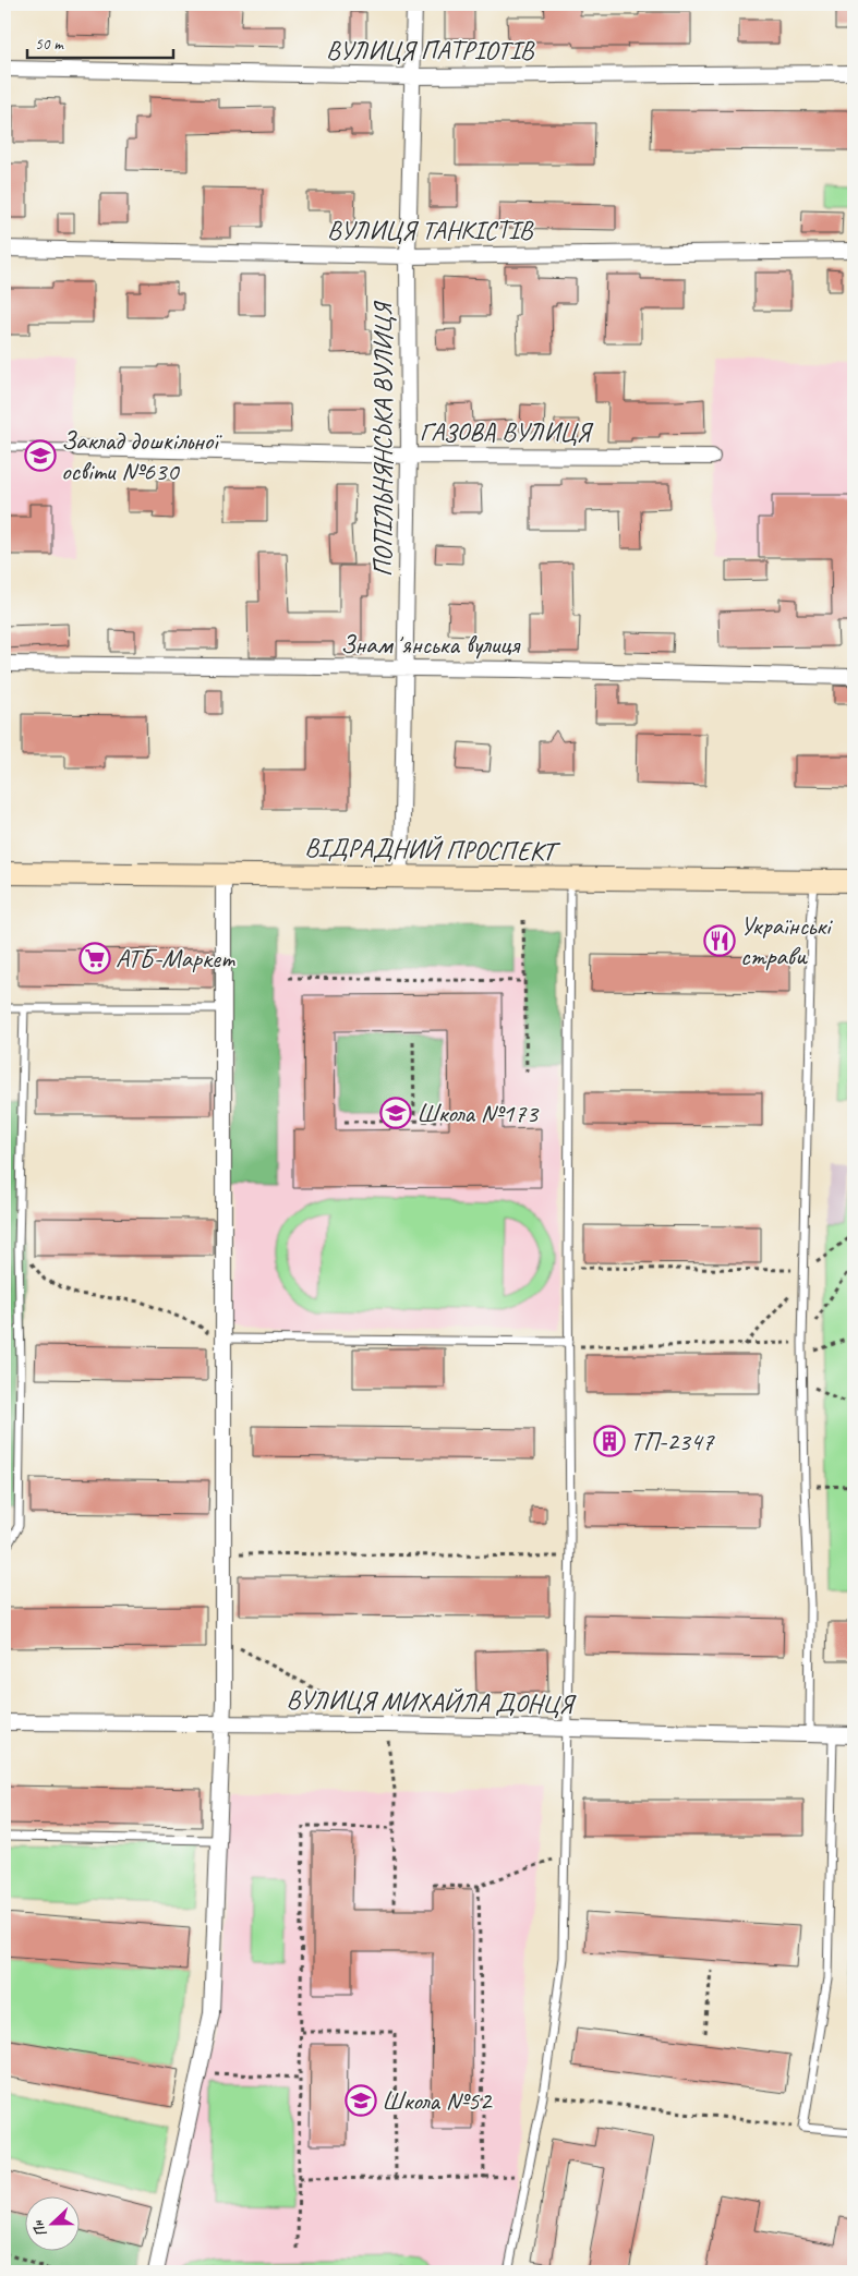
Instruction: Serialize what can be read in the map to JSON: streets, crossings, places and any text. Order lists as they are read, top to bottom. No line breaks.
{"streets":{"main road":["ВІДРАДНИЙ ПРОСПЕКТ"],"street":["ВУЛИЦЯ ПАТРІОТІВ","ВУЛИЦЯ ТАНКІСТІВ","ГАЗОВА ВУЛИЦЯ","ПОПІЛЬНЯНСЬКА ВУЛИЦЯ","Знамʼянська вулиця","ВУЛИЦЯ МИХАЙЛА ДОНЦЯ"]},"crossings":[["ВУЛИЦЯ ПАТРІОТІВ","ПОПІЛЬНЯНСЬКА ВУЛИЦЯ"],["ВУЛИЦЯ ТАНКІСТІВ","ПОПІЛЬНЯНСЬКА ВУЛИЦЯ"],["ГАЗОВА ВУЛИЦЯ","ПОПІЛЬНЯНСЬКА ВУЛИЦЯ"],["ПОПІЛЬНЯНСЬКА ВУЛИЦЯ","Знамʼянська вулиця"],["ПОПІЛЬНЯНСЬКА ВУЛИЦЯ","ВІДРАДНИЙ ПРОСПЕКТ"]],"places":{"school or university":["Заклад дошкільної освіти №630","Школа №173","Школа №52"],"restaurant":["Українські страви"],"supermarket":["АТБ-Маркет"],"building":["ТП-2347"]},"scale_bar":"50 m","north":"left"}
